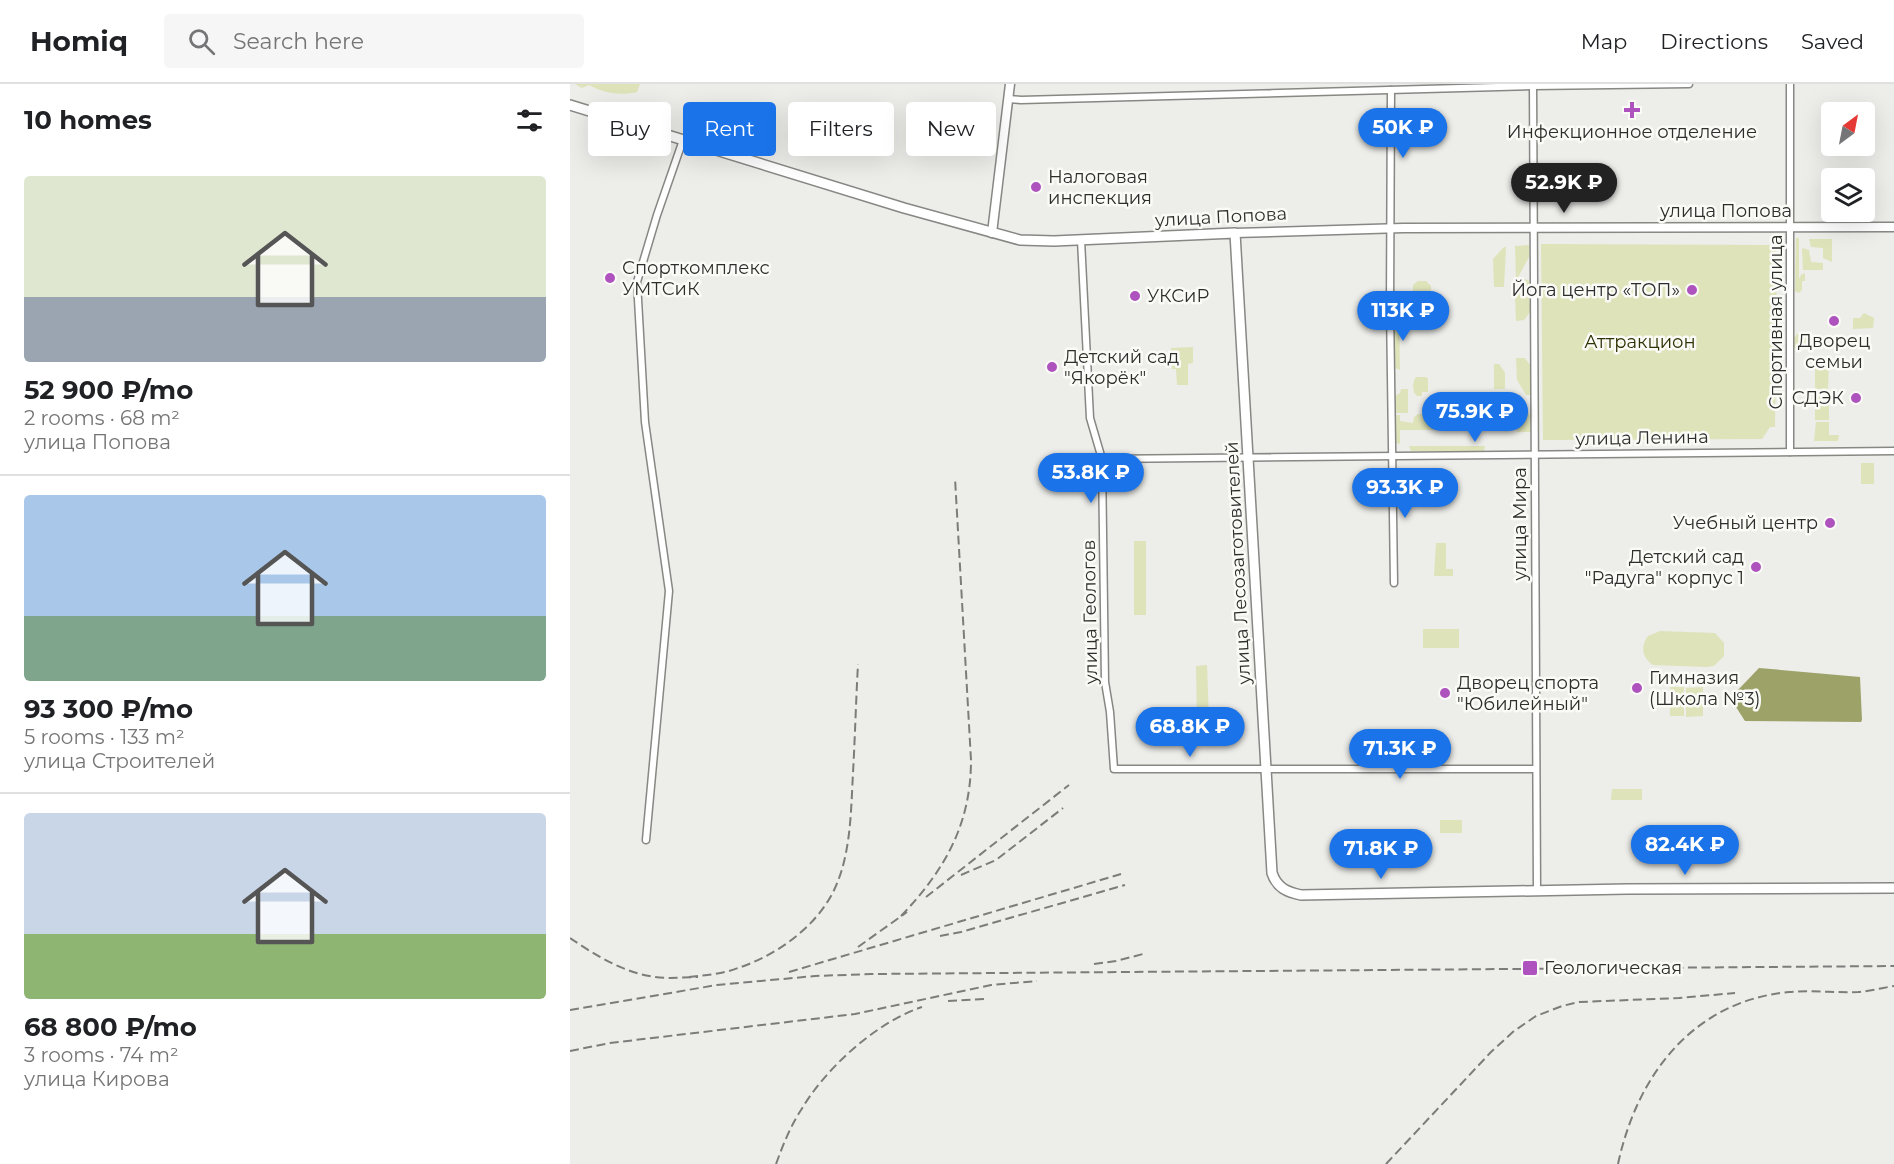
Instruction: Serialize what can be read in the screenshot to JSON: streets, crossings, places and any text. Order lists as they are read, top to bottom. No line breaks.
{"streets":{"main road":["улица Попова","улица Лесозаготовителей"],"street":["Спортивная улица","улица Ленина","улица Мира","улица Геологов"]},"crossings":[["улица Попова","Спортивная улица"],["улица Попова","улица Мира"],["улица Попова","улица Лесозаготовителей"],["улица Попова","улица Геологов"],["Спортивная улица","улица Ленина"],["улица Ленина","улица Мира"],["улица Ленина","улица Лесозаготовителей"],["улица Ленина","улица Геологов"],["улица Мира","улица Лесозаготовителей"],["улица Лесозаготовителей","улица Геологов"]],"parks":["Аттракцион"],"places":{"health":["Инфекционное отделение"],"other":["Налоговая инспекция","Спорткомплекс УМТСиК","Йога центр «ТОП»","УКСиР","Дворец семьи","Детский сад \"Якорёк\"","СДЭК","Учебный центр","Детский сад \"Радуга\" корпус 1","Гимназия (Школа №3)","Дворец спорта \"Юбилейный\""],"transit":["Геологическая"]},"north":"top right","page":{"header":"Homiq","search":"Search here","nav":["Map","Directions","Saved"],"heading":"10 homes","chip":["Buy","Rent","Filters","New"],"price":["50K ₽","52.9K ₽","113K ₽","75.9K ₽","53.8K ₽","93.3K ₽","68.8K ₽","71.3K ₽","82.4K ₽","71.8K ₽"],"list":[{"name":"52 900 ₽/mo","note":"2 rooms · 68 m² · улица Попова"},{"name":"93 300 ₽/mo","note":"5 rooms · 133 m² · улица Строителей"},{"name":"68 800 ₽/mo","note":"3 rooms · 74 m² · улица Кирова"}]}}
